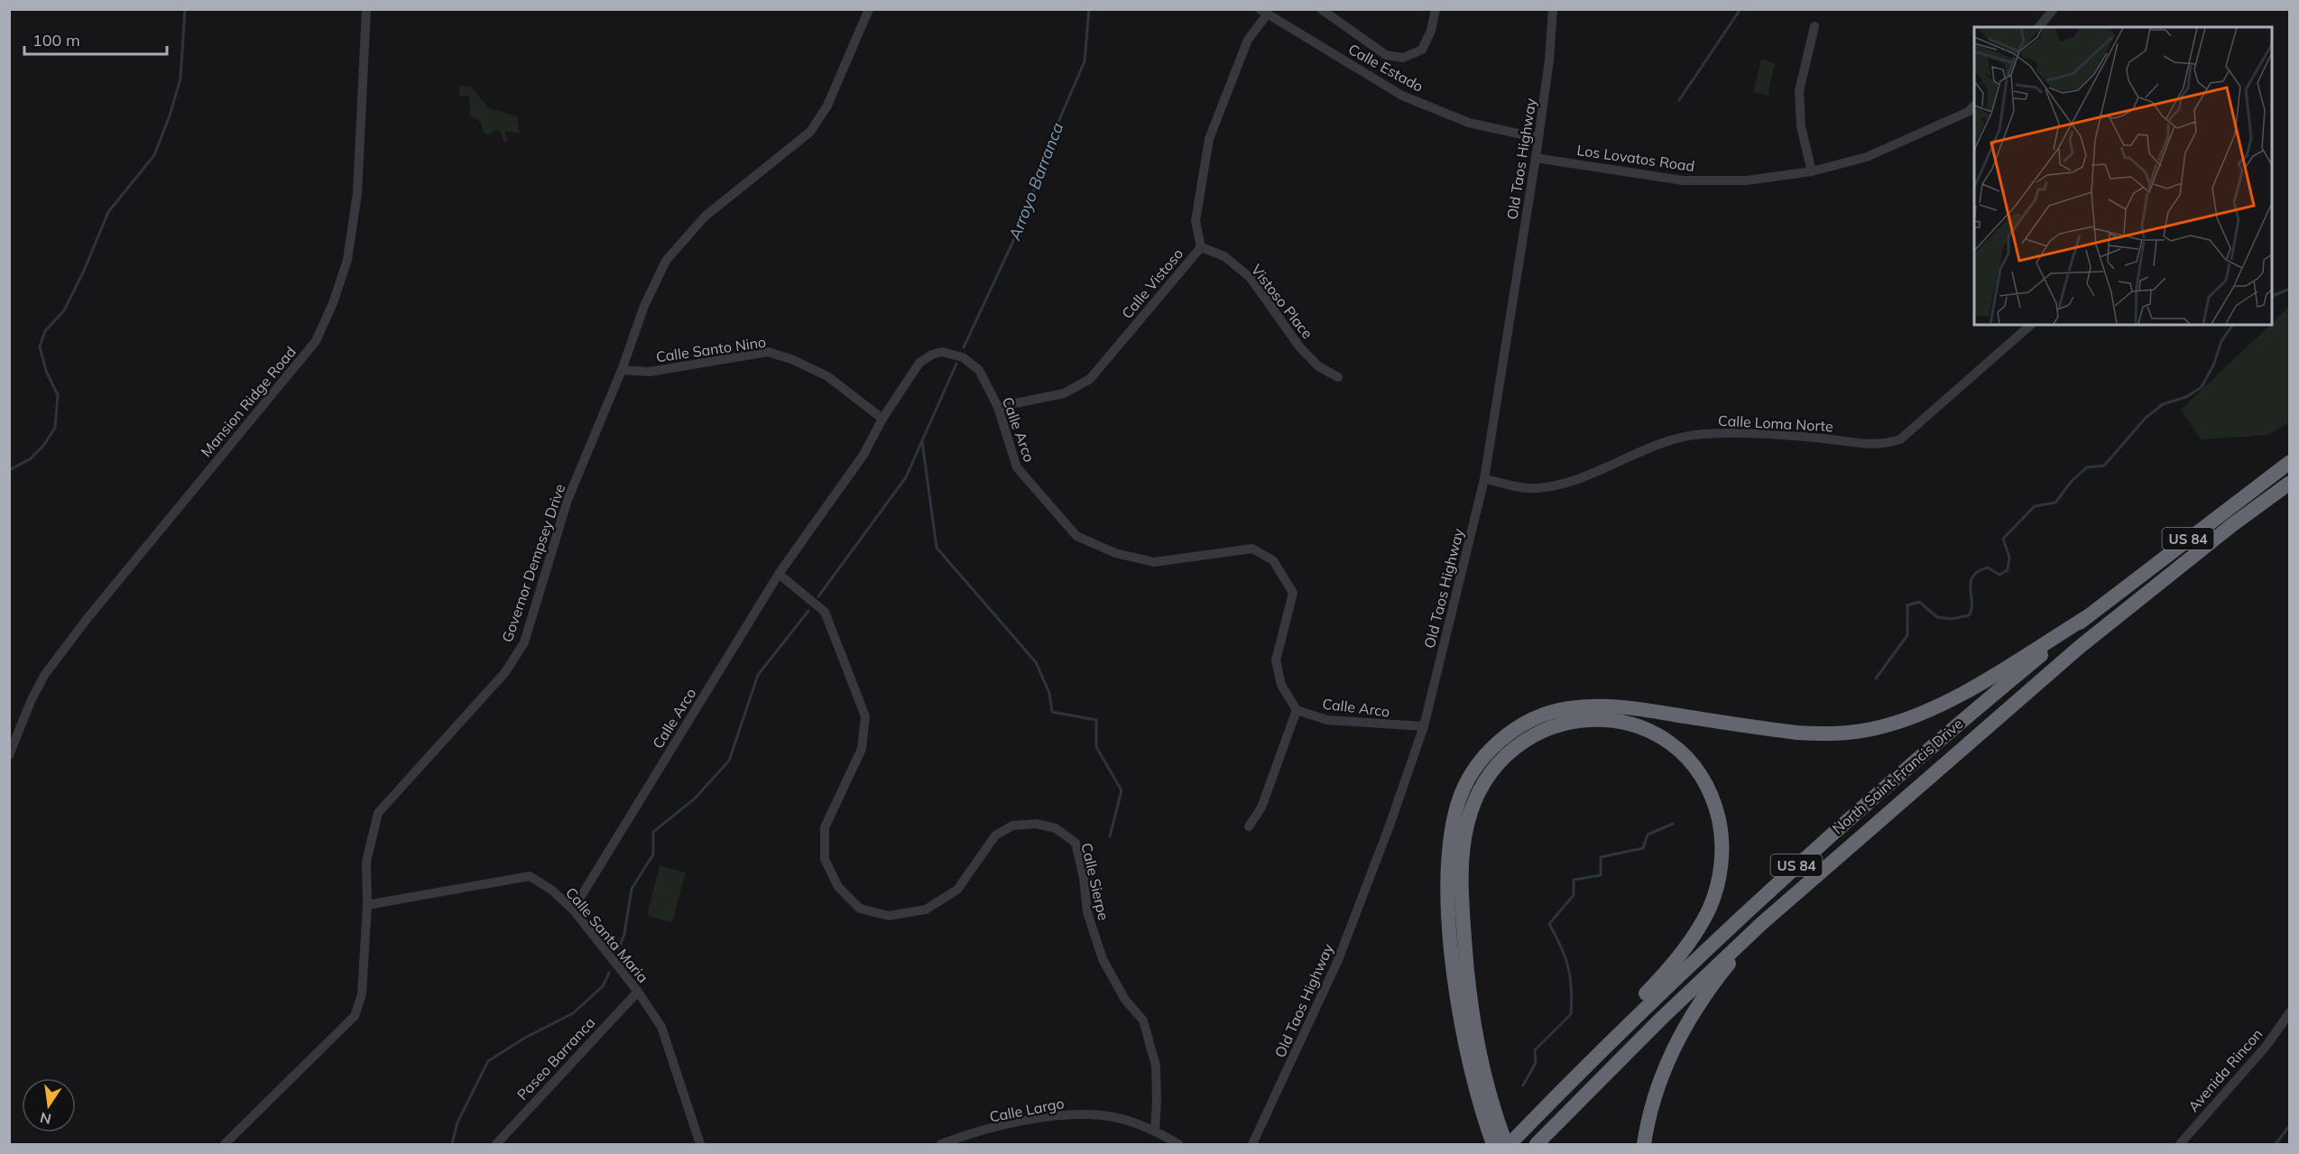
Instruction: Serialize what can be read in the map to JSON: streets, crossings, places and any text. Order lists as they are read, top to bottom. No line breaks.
{"streets":{"highway":["US 84","North Saint Francis Drive"],"street":["Calle Estado","Los Lovatos Road","Old Taos Highway","Calle Vistoso","Vistoso Place","Calle Santo Nino","Mansion Ridge Road","Calle Loma Norte","Calle Arco","Governor Dempsey Drive","Calle Sierpe","Calle Santa Maria","Paseo Barranca","Avenida Rincon","Calle Largo"]},"crossings":[["Calle Estado","Old Taos Highway"],["Calle Estado","Calle Vistoso"],["Los Lovatos Road","Old Taos Highway"],["Old Taos Highway","Calle Loma Norte"],["Old Taos Highway","Calle Arco"],["Calle Vistoso","Vistoso Place"],["Calle Vistoso","Calle Arco"],["Calle Santo Nino","Calle Arco"],["Calle Santo Nino","Governor Dempsey Drive"],["Calle Arco","Calle Sierpe"],["Calle Arco","Calle Santa Maria"],["Governor Dempsey Drive","Calle Santa Maria"],["Calle Sierpe","Calle Largo"],["Calle Santa Maria","Paseo Barranca"]],"water":["Arroyo Barranca"],"scale_bar":"100 m","north":"bottom"}
